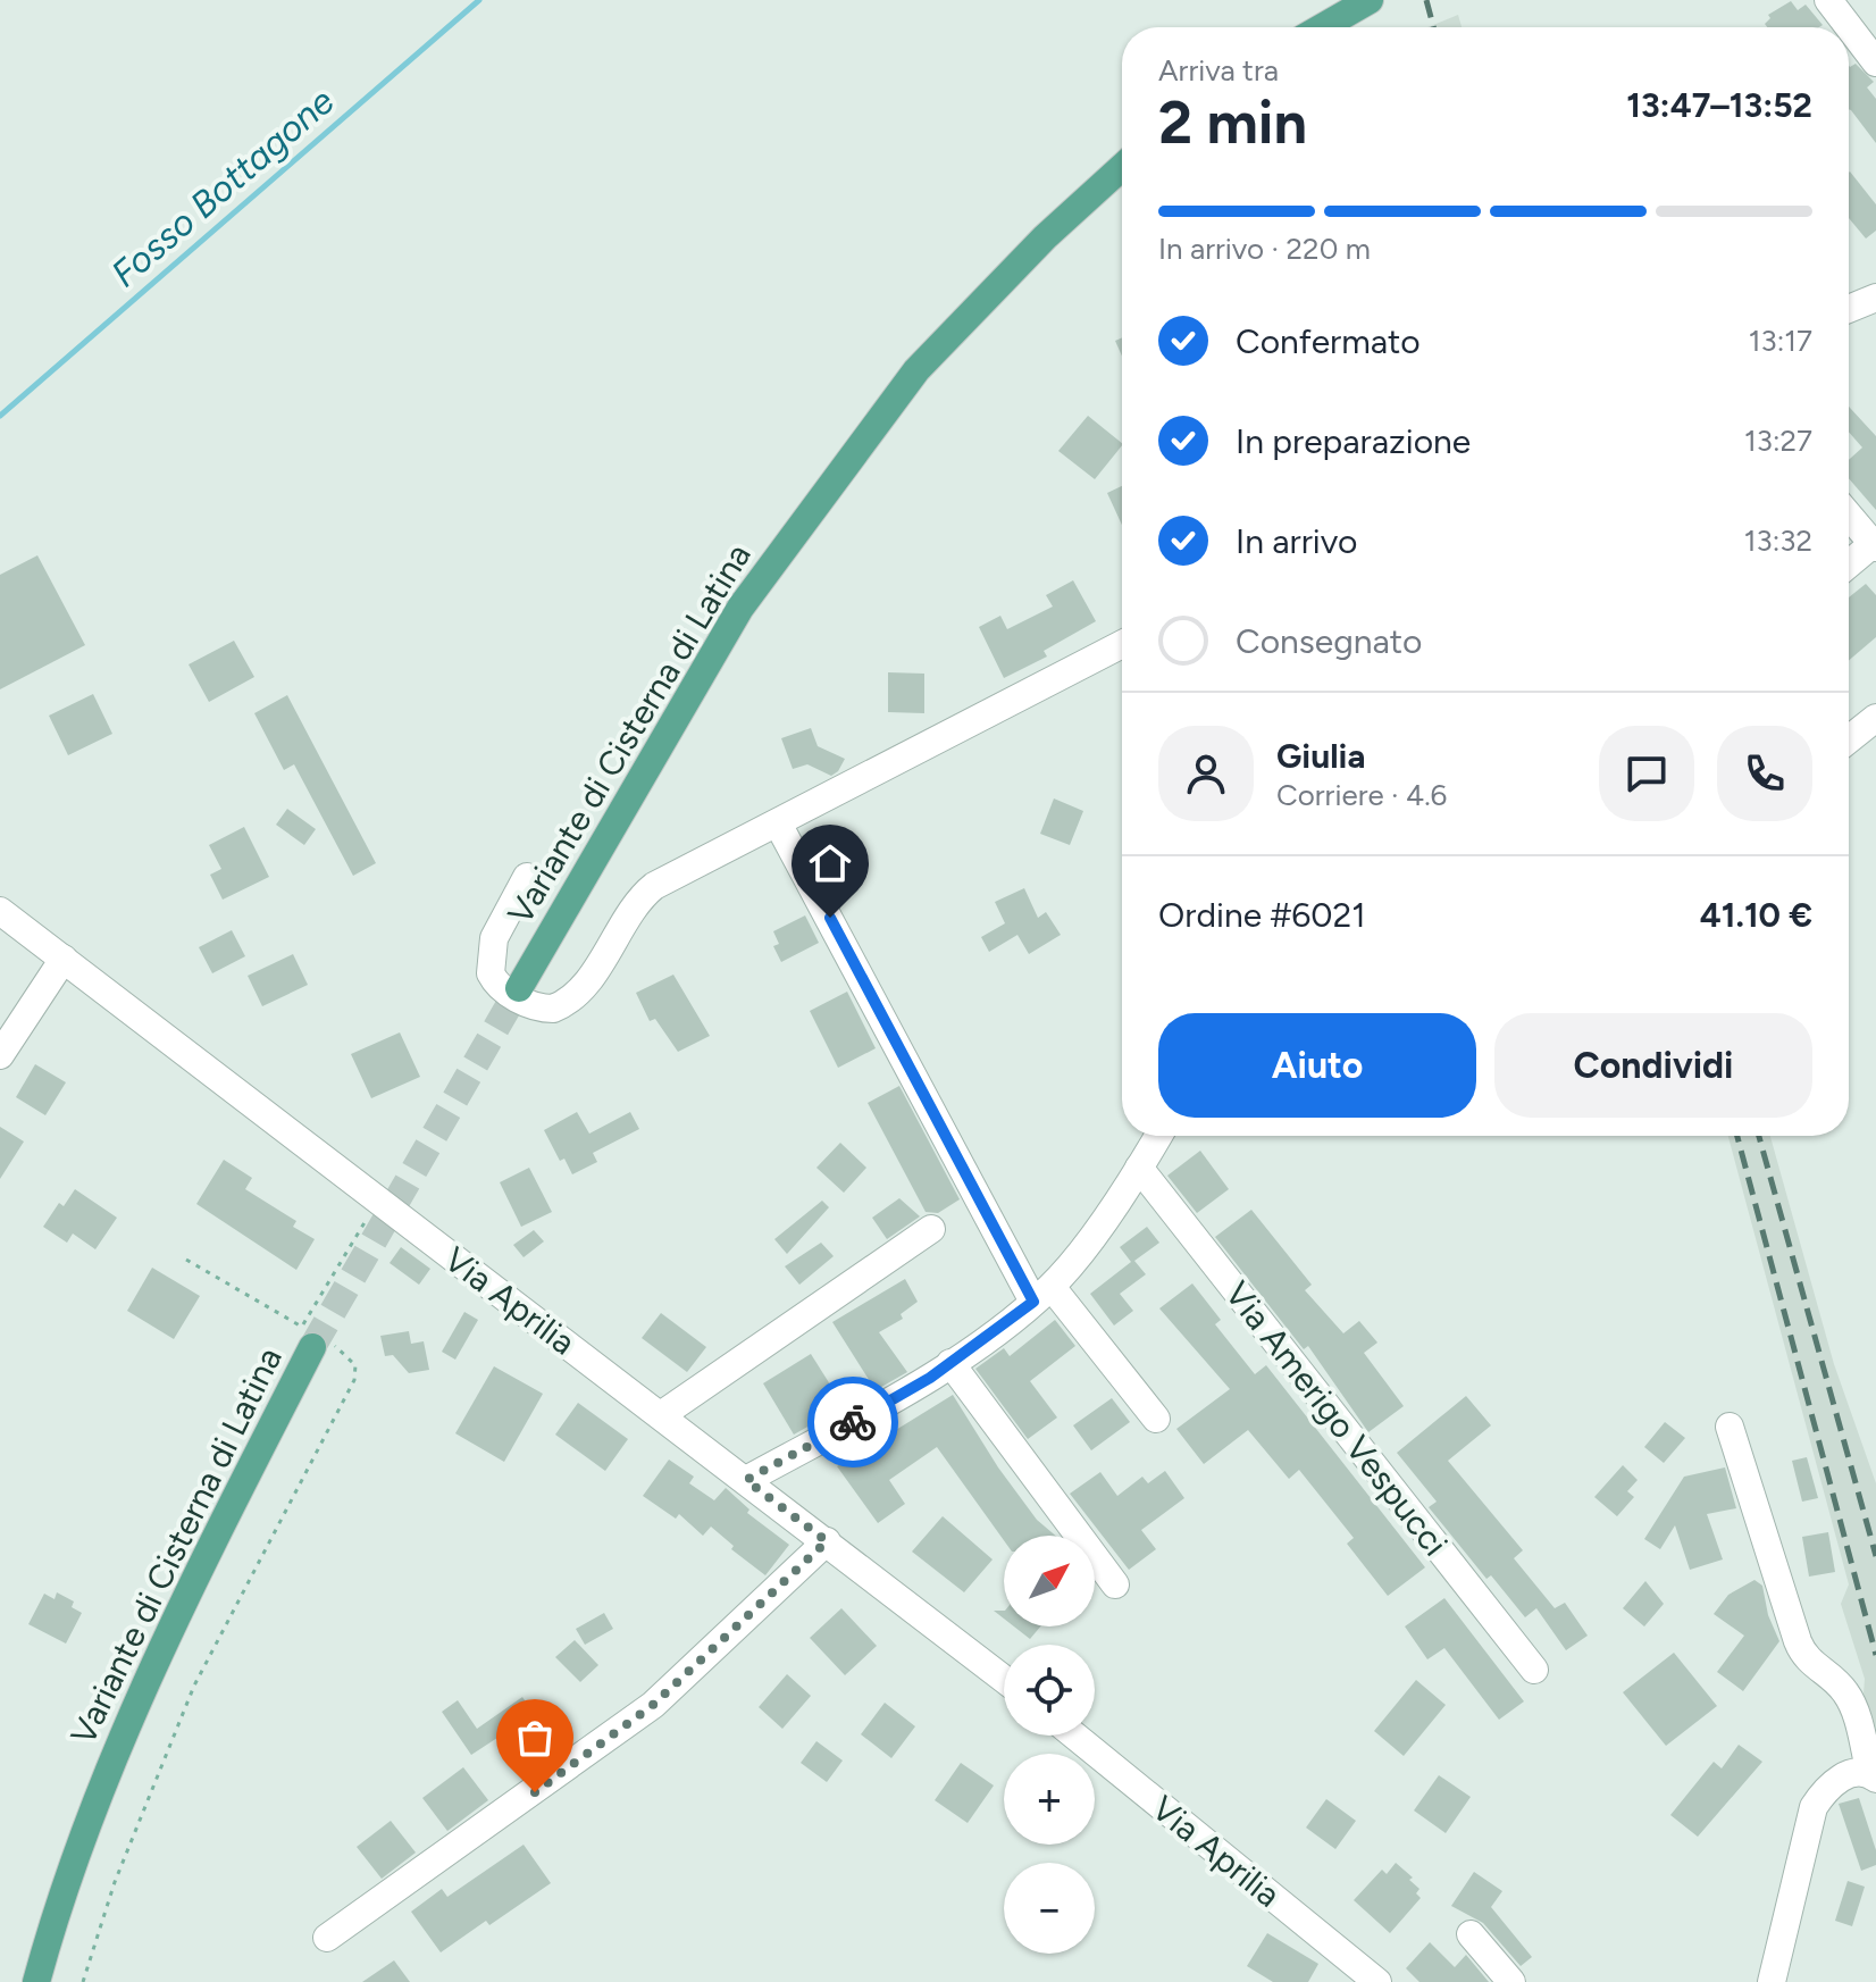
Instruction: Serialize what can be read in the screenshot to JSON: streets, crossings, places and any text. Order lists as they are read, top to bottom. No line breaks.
{"streets":{"main road":["Variante di Cisterna di Latina"],"street":["Via Aprilia","Via Amerigo Vespucci"]},"water":["Fosso Bottagone"],"north":"top right","page":{"heading":["2 min","Arriva tra","13:47–13:52"],"panel":["Giulia","Corriere · 4.6","Ordine #6021","41.10 €"],"bar":"In arrivo · 220 m","list":[["Confermato","13:17"],["In preparazione","13:27"],["In arrivo","13:32"],"Consegnato"],"buttons":["Aiuto","Condividi"],"map_buttons":["+","−"]}}
